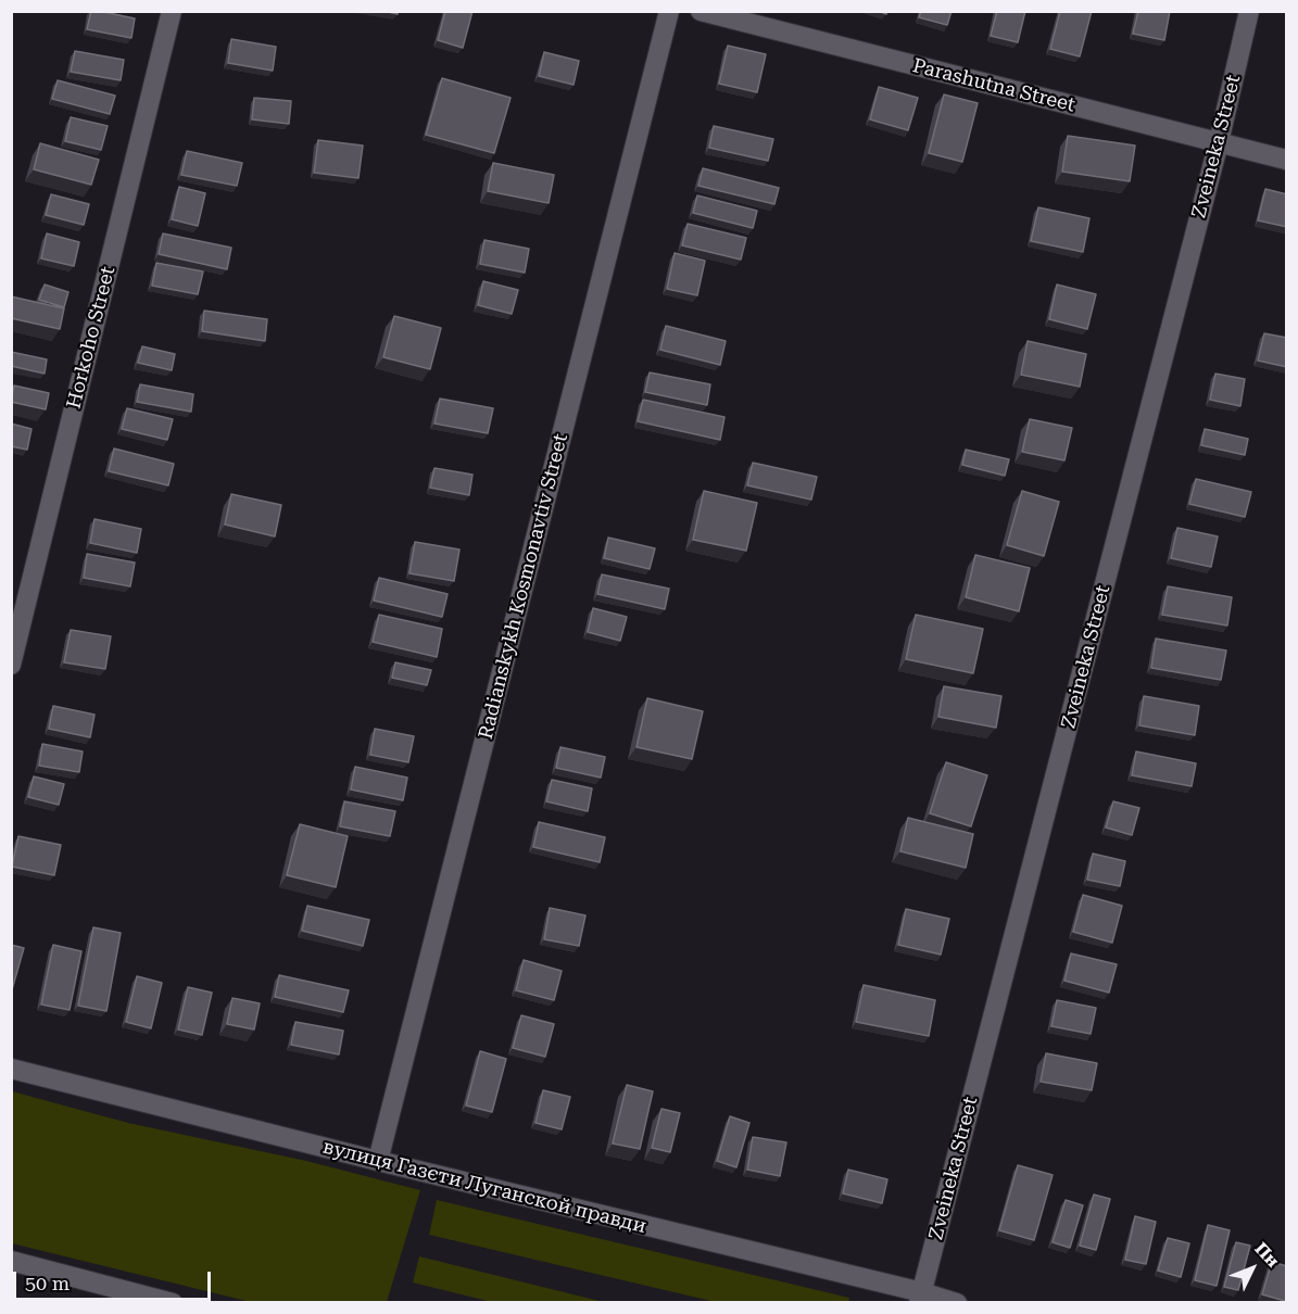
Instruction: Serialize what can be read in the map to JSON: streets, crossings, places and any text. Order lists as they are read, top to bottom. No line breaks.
{"streets":{"street":["Parashutna Street","Zveineka Street","Horkoho Street","Radianskykh Kosmonavtiv Street","вулиця Газєти Луганской правди"]},"crossings":[["Parashutna Street","Zveineka Street"],["Zveineka Street","вулиця Газєти Луганской правди"],["Radianskykh Kosmonavtiv Street","вулиця Газєти Луганской правди"]],"scale_bar":"50 m","north":"top right"}
